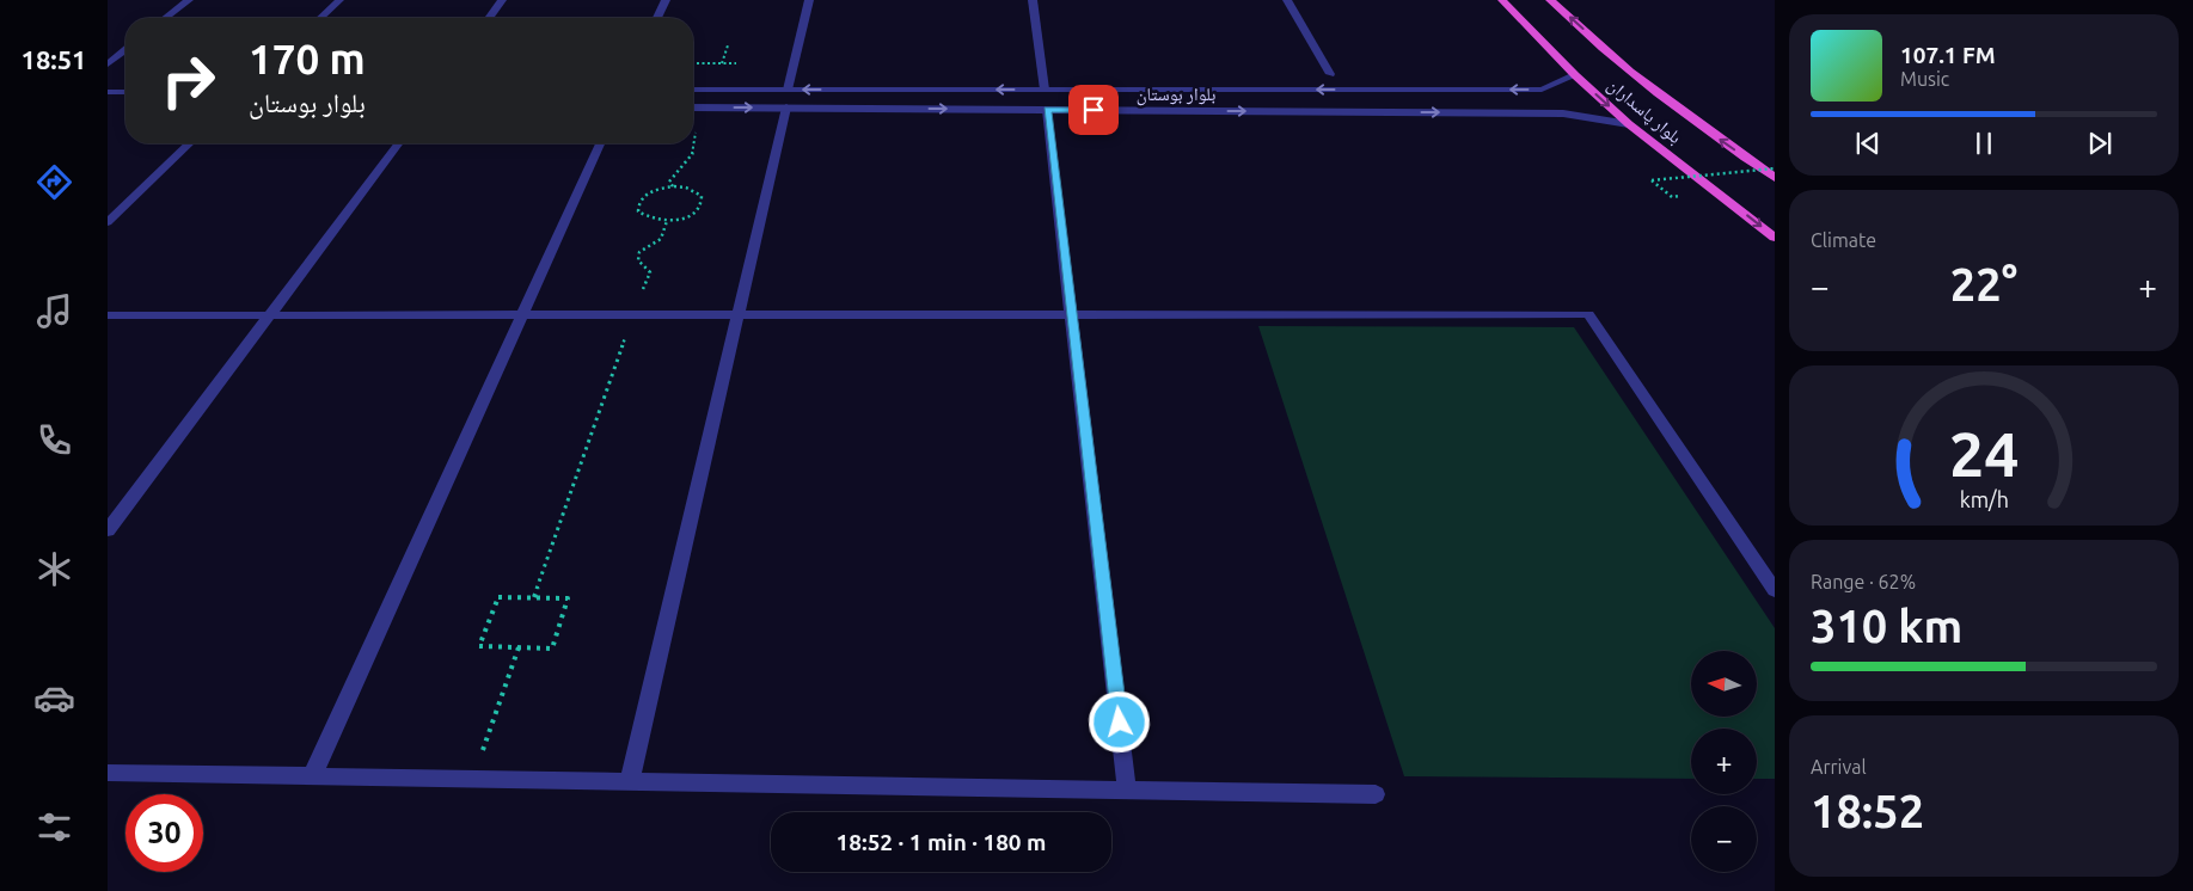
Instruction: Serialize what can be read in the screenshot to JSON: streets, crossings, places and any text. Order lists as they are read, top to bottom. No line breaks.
{"streets":{"highway":["بلوار پاسداران"],"street":["بلوار بوستان"]},"crossings":[["بلوار بوستان","بلوار پاسداران"]],"north":"left","page":{"tabs":"18:51","turn":["170 m","بلوار بوستان"],"song":["107.1 FM","Music"],"tile":["Climate",["Range · 62%","310 km"],["Arrival","18:52"]],"heat":["−","22°","+"],"map_buttons":["+","−"],"limit":"30","trip":"18:52 · 1 min · 180 m","gauge":["24","km/h"]}}
